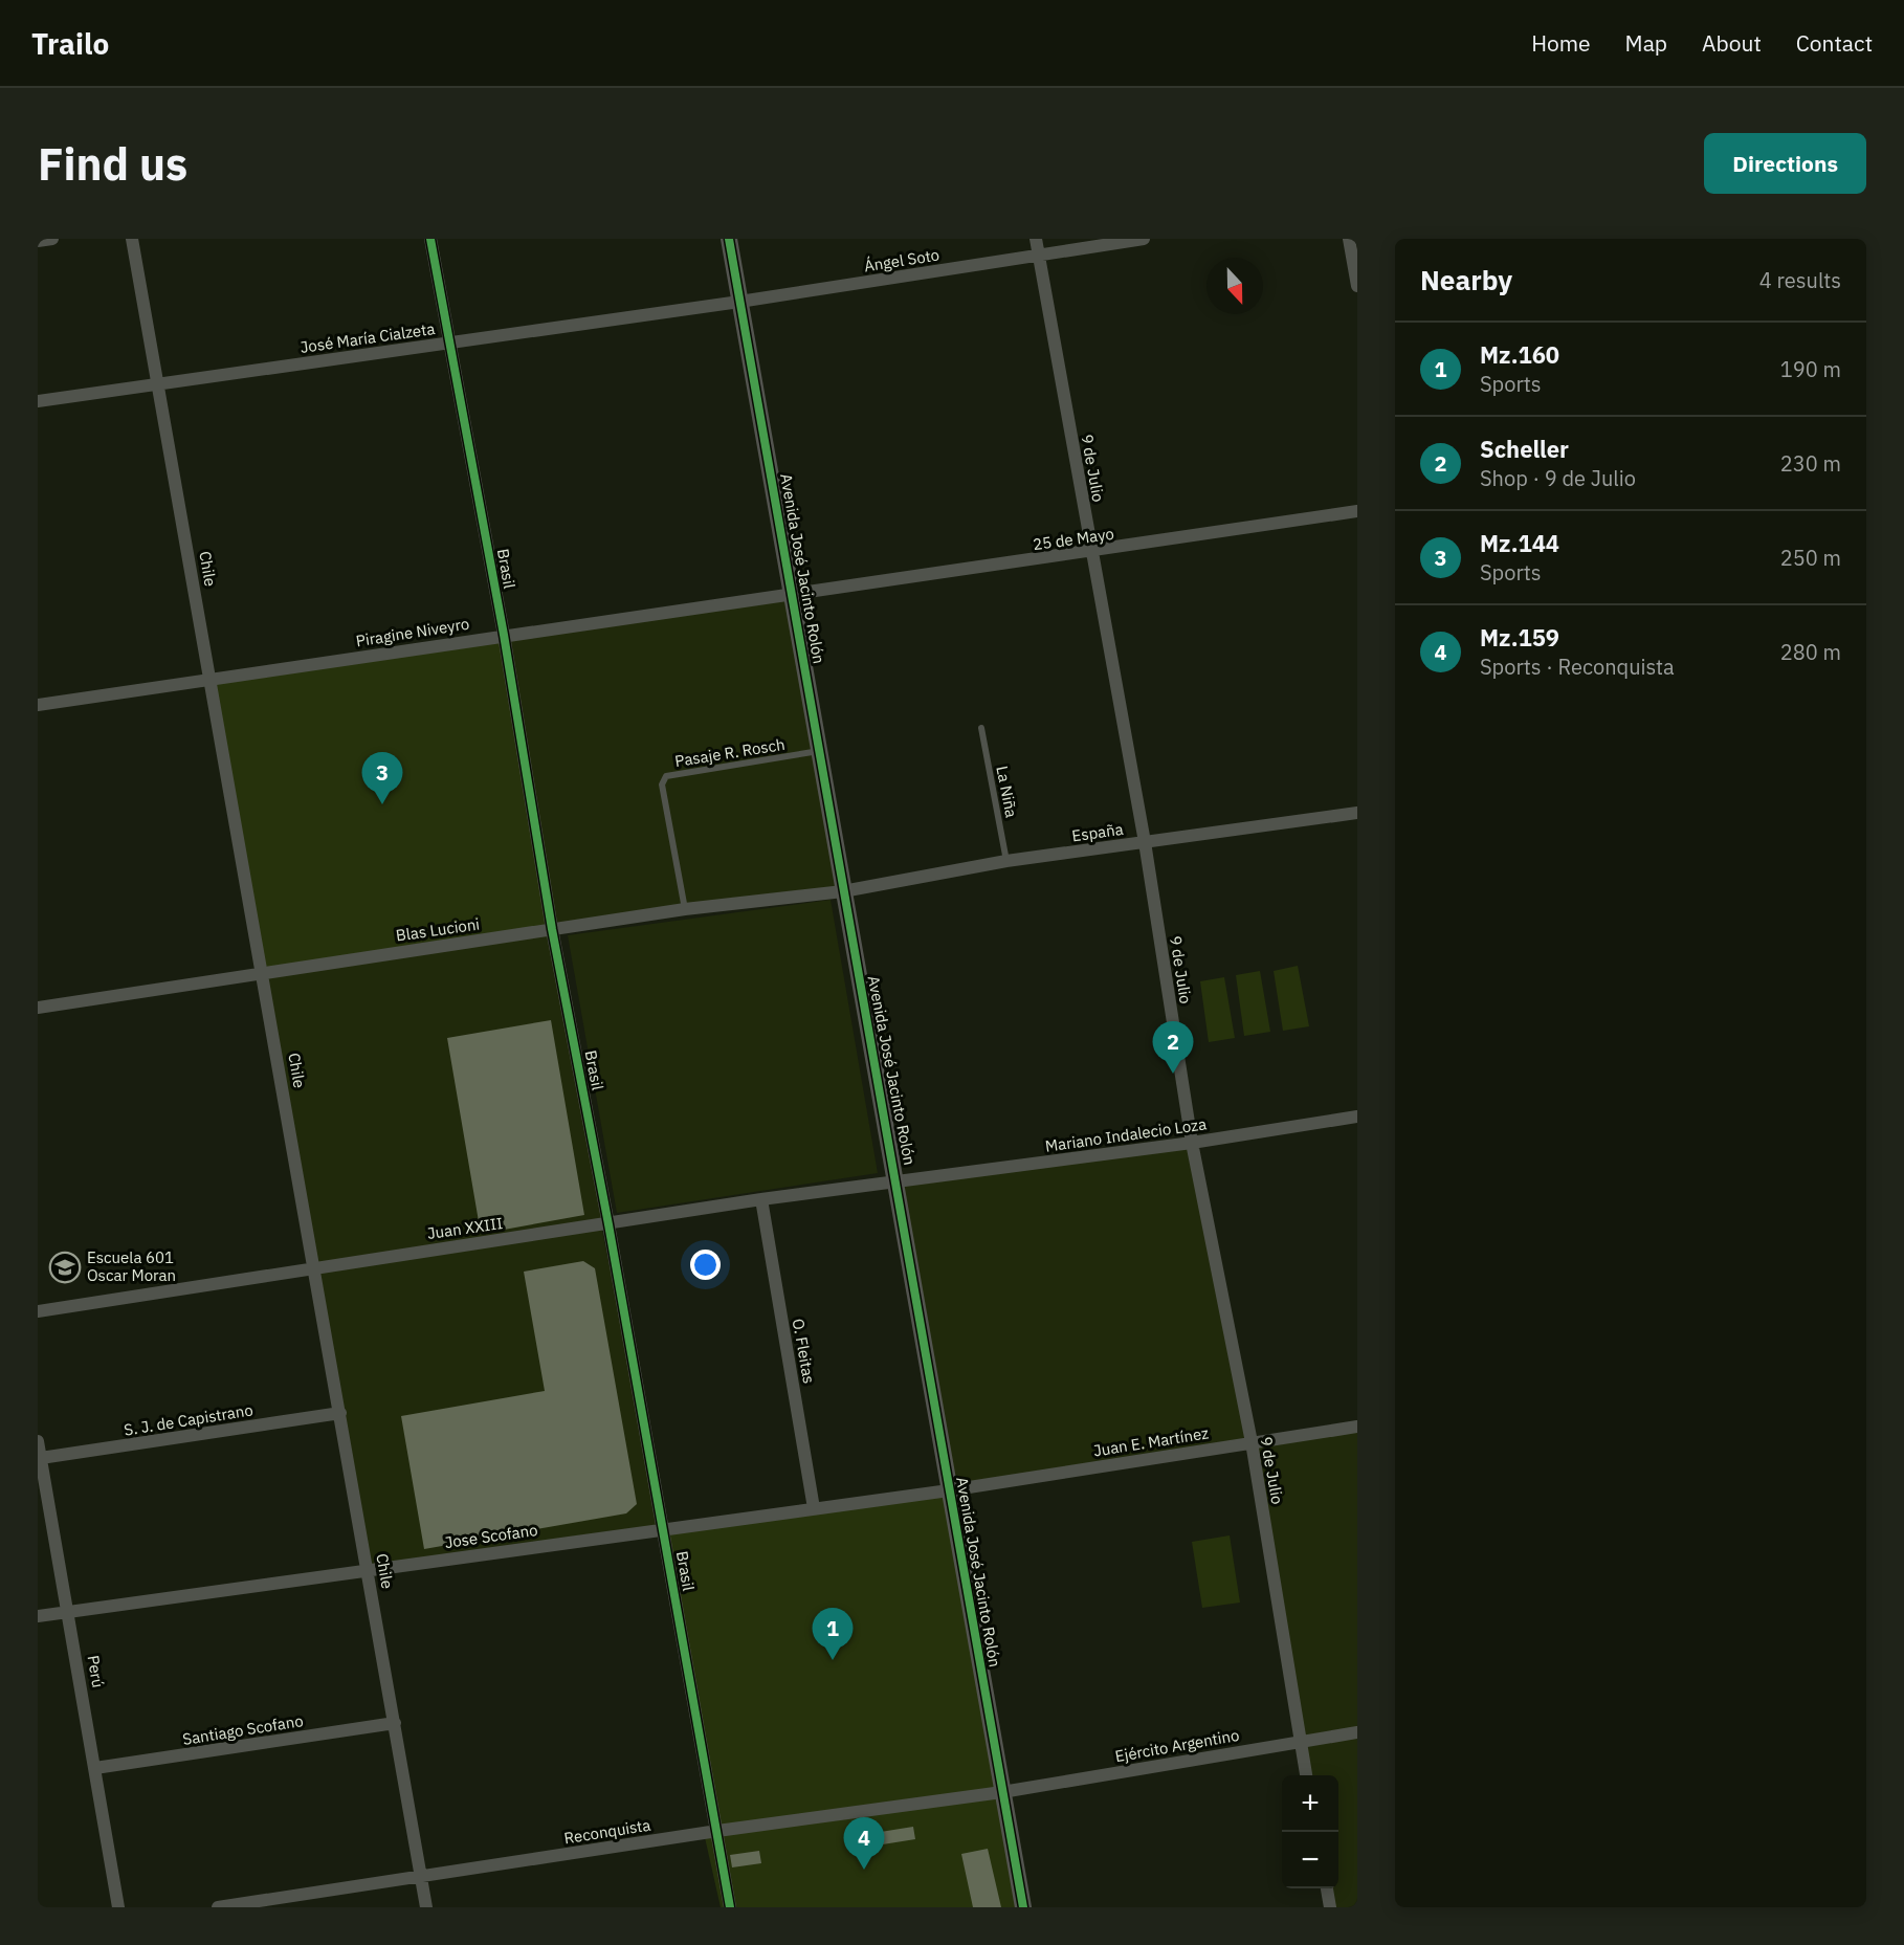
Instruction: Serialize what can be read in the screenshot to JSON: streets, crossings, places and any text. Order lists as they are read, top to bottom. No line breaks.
{"streets":{"street":["Ángel Soto","José María Cialzeta","9 de Julio","25 de Mayo","Chile","Brasil","Avenida José Jacinto Rolón","Piragine Niveyro","España","Blas Lucioni","Mariano Indalecio Loza","Juan XXIII","O. Fleitas","S. J. de Capistrano","Juan E. Martínez","Jose Scofano","Perú","Santiago Scofano","Ejército Argentino","Reconquista"],"lane":["Pasaje R. Rosch","La Niña"]},"crossings":[["Ángel Soto","José María Cialzeta"],["Ángel Soto","9 de Julio"],["Ángel Soto","Avenida José Jacinto Rolón"],["José María Cialzeta","Chile"],["José María Cialzeta","Brasil"],["José María Cialzeta","Avenida José Jacinto Rolón"],["9 de Julio","25 de Mayo"],["9 de Julio","España"],["9 de Julio","Mariano Indalecio Loza"],["9 de Julio","Juan E. Martínez"],["9 de Julio","Ejército Argentino"],["25 de Mayo","Avenida José Jacinto Rolón"],["25 de Mayo","Piragine Niveyro"],["Chile","Piragine Niveyro"],["Chile","Blas Lucioni"],["Chile","Juan XXIII"],["Chile","S. J. de Capistrano"],["Chile","Jose Scofano"],["Chile","Santiago Scofano"],["Chile","Reconquista"],["Brasil","Piragine Niveyro"],["Brasil","Blas Lucioni"],["Brasil","Juan XXIII"],["Brasil","Jose Scofano"],["Brasil","Reconquista"],["Avenida José Jacinto Rolón","Piragine Niveyro"],["Avenida José Jacinto Rolón","Pasaje R. Rosch"],["Avenida José Jacinto Rolón","España"],["Avenida José Jacinto Rolón","Blas Lucioni"],["Avenida José Jacinto Rolón","Mariano Indalecio Loza"],["Avenida José Jacinto Rolón","Juan XXIII"],["Avenida José Jacinto Rolón","Juan E. Martínez"],["Avenida José Jacinto Rolón","Jose Scofano"],["Avenida José Jacinto Rolón","Ejército Argentino"],["Avenida José Jacinto Rolón","Reconquista"],["Pasaje R. Rosch","Blas Lucioni"],["La Niña","España"],["España","Blas Lucioni"],["Mariano Indalecio Loza","Juan XXIII"],["Juan XXIII","O. Fleitas"],["O. Fleitas","Jose Scofano"],["S. J. de Capistrano","Perú"],["Juan E. Martínez","Jose Scofano"],["Jose Scofano","Perú"],["Perú","Santiago Scofano"],["Ejército Argentino","Reconquista"]],"places":{"school or university":["Escuela 601 Oscar Moran"]},"north":"bottom","page":{"header":"Trailo","nav":["Home","Map","About","Contact"],"buttons":"Directions","title":"Find us","heading":["Nearby","4 results"],"list":[{"mark":"1","name":"Mz.160","note":"Sports","value":"190 m"},{"mark":"2","name":"Scheller","note":"Shop · 9 de Julio","value":"230 m"},{"mark":"3","name":"Mz.144","note":"Sports","value":"250 m"},{"mark":"4","name":"Mz.159","note":"Sports · Reconquista","value":"280 m"}],"pins":["3","2","1","4"],"map_buttons":["+","−"]}}
